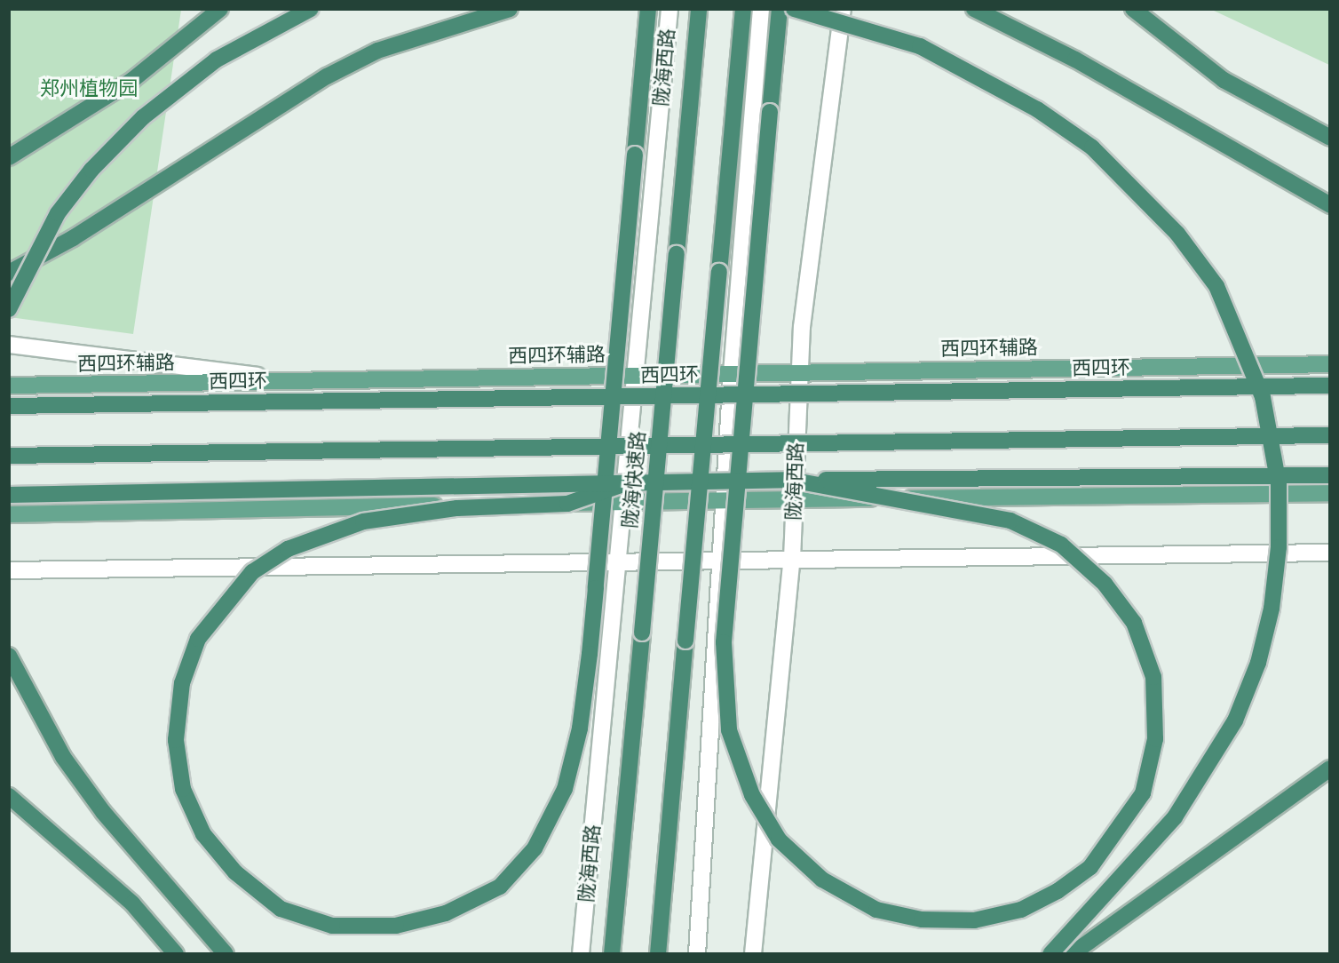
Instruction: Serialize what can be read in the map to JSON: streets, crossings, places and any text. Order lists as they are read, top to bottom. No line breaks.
{"streets":{"highway":["西四环","陇海快速路"],"main road":["陇海西路","西四环辅路"]},"crossings":[["陇海西路","西四环辅路"]],"parks":["郑州植物园"]}
